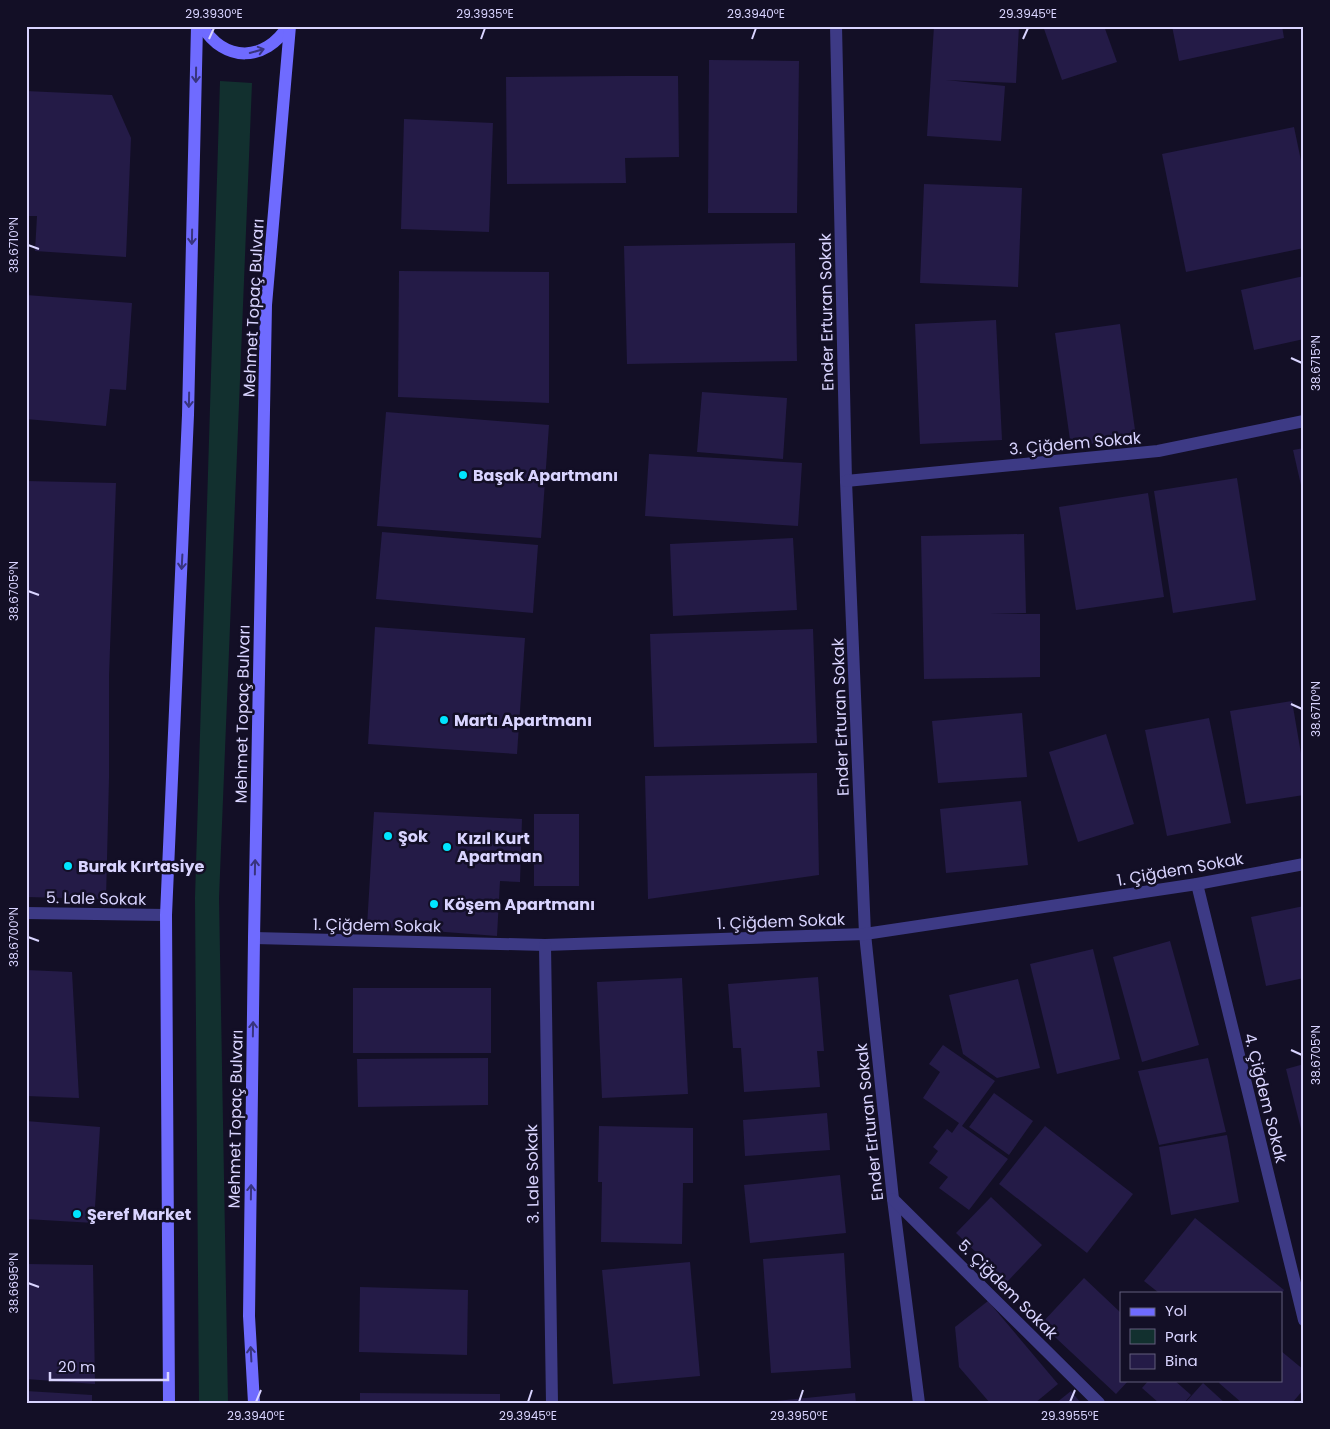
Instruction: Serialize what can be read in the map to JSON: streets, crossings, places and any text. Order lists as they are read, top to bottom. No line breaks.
{"streets":{"main road":["Mehmet Topaç Bulvarı"],"street":["Ender Erturan Sokak","3. Çiğdem Sokak","1. Çiğdem Sokak","5. Lale Sokak","4. Çiğdem Sokak","3. Lale Sokak","5. Çiğdem Sokak"]},"crossings":[["Mehmet Topaç Bulvarı","1. Çiğdem Sokak"],["Ender Erturan Sokak","3. Çiğdem Sokak"],["Ender Erturan Sokak","1. Çiğdem Sokak"],["Ender Erturan Sokak","5. Çiğdem Sokak"],["1. Çiğdem Sokak","4. Çiğdem Sokak"],["1. Çiğdem Sokak","3. Lale Sokak"]],"places":["Başak Apartmanı","Martı Apartmanı","Şok","Kızıl Kurt Apartman","Burak Kırtasiye","Köşem Apartmanı","Şeref Market"],"legend":["Yol","Park","Bina"],"scale_bar":"20 m","coordinates":["29.3930°E","29.3935°E","29.3940°E","29.3945°E","38.6710°N","38.6715°N","38.6705°N","38.6700°N","38.6695°N","29.3950°E","29.3955°E"]}
